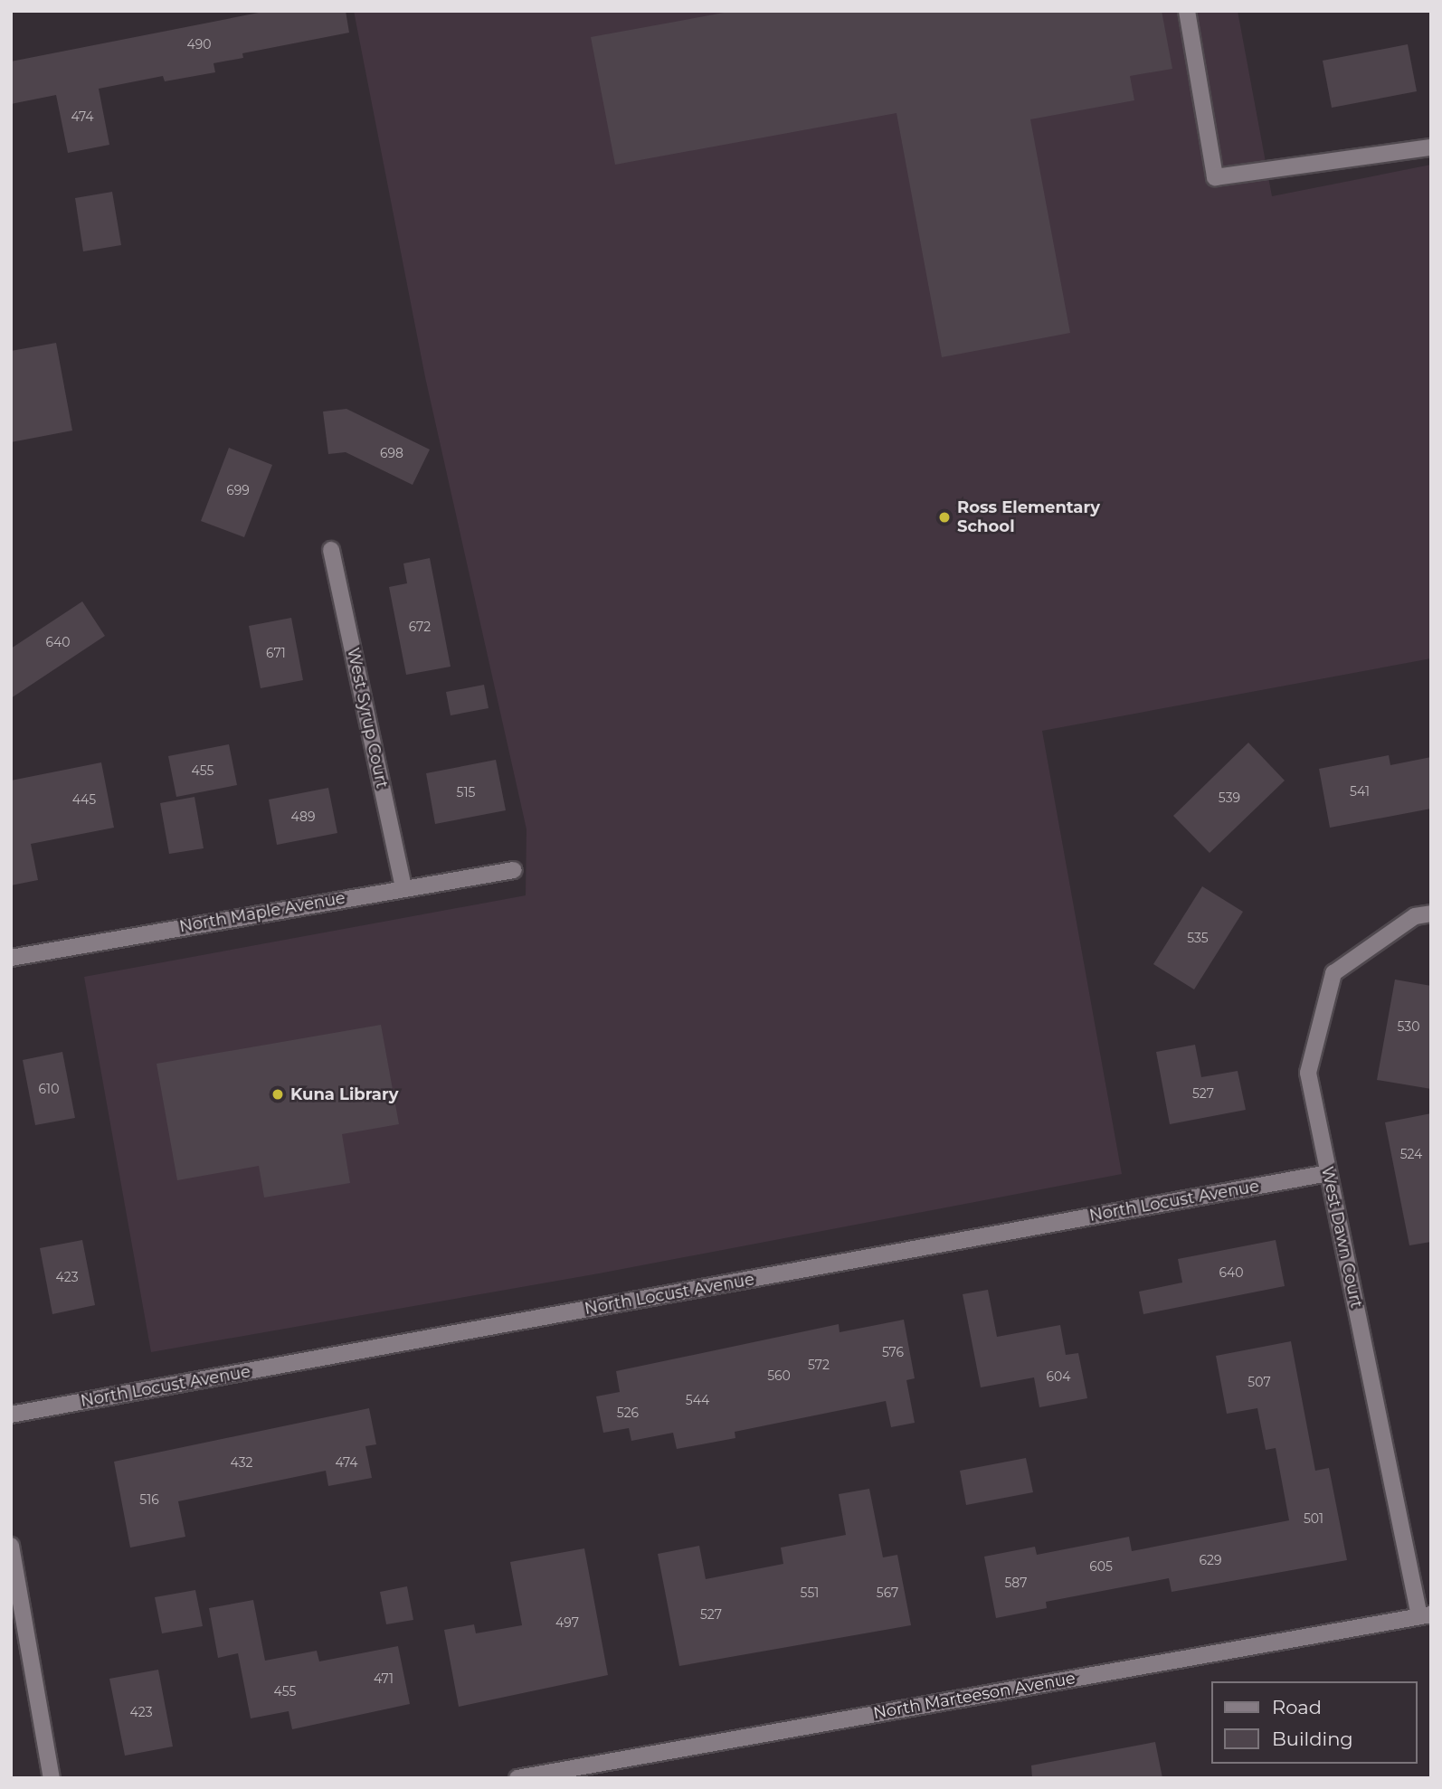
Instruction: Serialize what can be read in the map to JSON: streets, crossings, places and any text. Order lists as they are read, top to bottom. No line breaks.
{"streets":{"street":["West Syrup Court","North Maple Avenue","North Locust Avenue","West Dawn Court","North Marteeson Avenue"]},"crossings":[["West Syrup Court","North Maple Avenue"],["North Locust Avenue","West Dawn Court"],["West Dawn Court","North Marteeson Avenue"]],"places":["Ross Elementary School","Kuna Library"],"house_numbers":["490","474","698","699","672","640","671","455","541","515","539","445","489","535","530","610","527","524","640","423","576","572","560","604","507","544","526","432","474","516","501","629","605","587","551","567","527","497","471","455","423"],"legend":["Road","Building"]}
